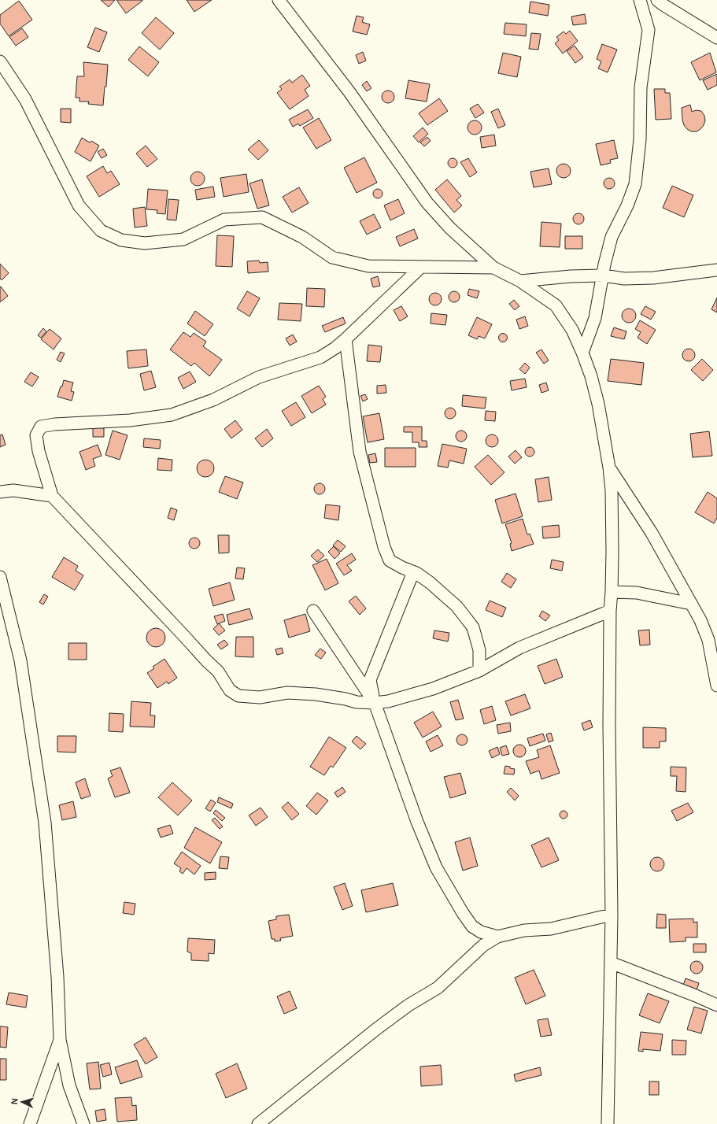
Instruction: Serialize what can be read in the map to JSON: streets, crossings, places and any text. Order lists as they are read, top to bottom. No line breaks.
{"north":"left"}
